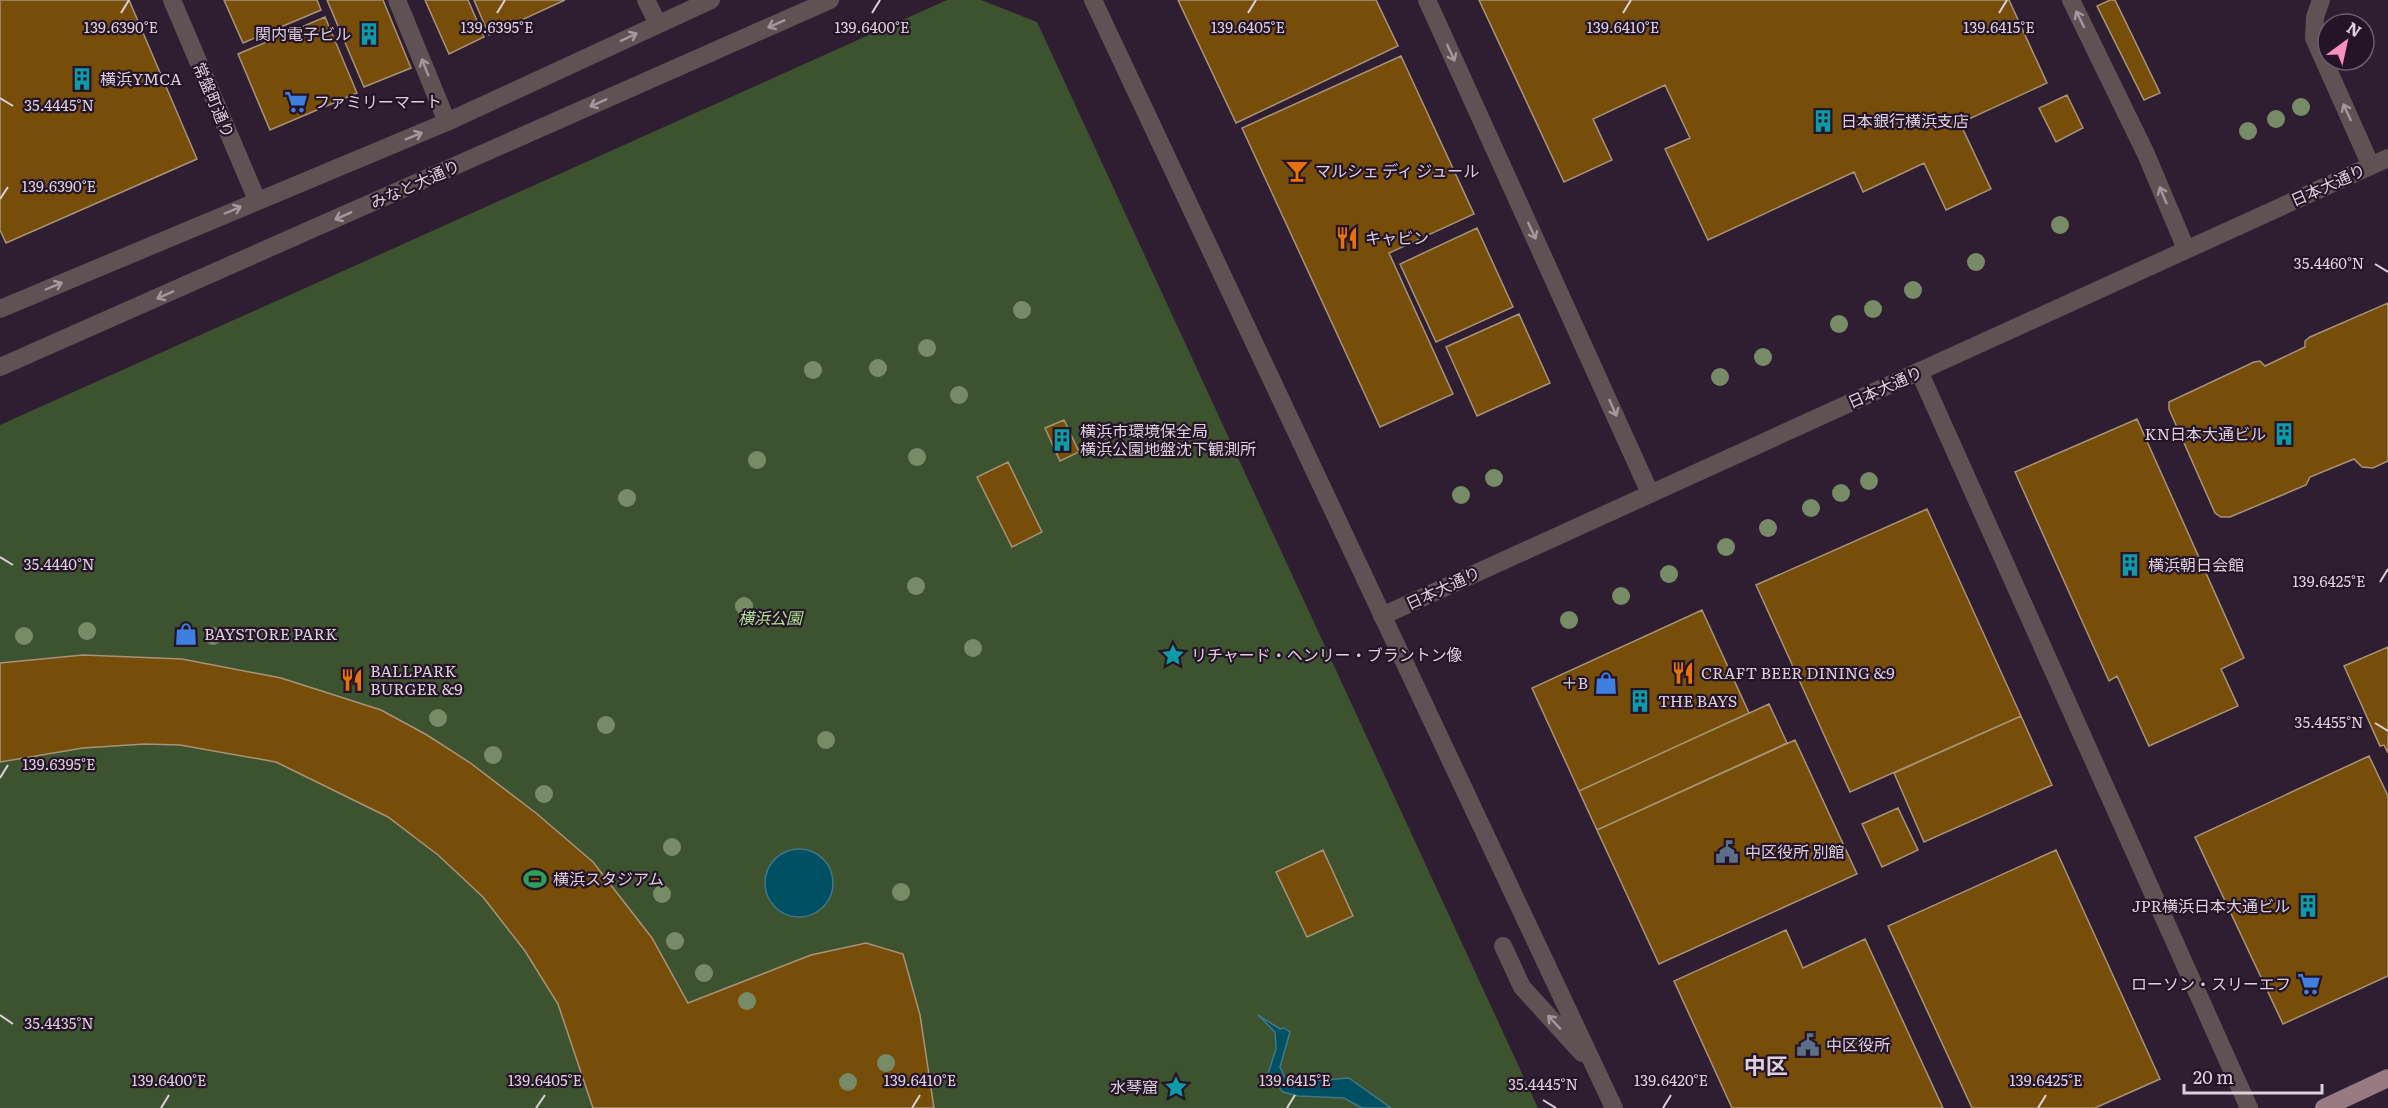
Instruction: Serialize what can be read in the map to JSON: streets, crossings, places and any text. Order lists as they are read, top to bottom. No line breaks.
{"streets":{"street":["常盤町通り","みなと大通り","日本大通り"]},"districts":["中区"],"parks":["横浜公園"],"places":{"building":["関内電子ビル","横浜YMCA","日本銀行横浜支店","KN日本大通ビル","横浜市環境保全局 横浜公園地盤沈下観測所","横浜朝日会館","THE BAYS","JPR横浜日本大通ビル"],"supermarket":["ファミリーマート","ローソン・スリーエフ"],"bar":["マルシェ ディ ジュール"],"restaurant":["キャビン","CRAFT BEER DINING &9","BALLPARK BURGER &9"],"shop":["BAYSTORE PARK","＋B"],"place":["リチャード・ヘンリー・ブラントン像","水琴窟"],"public building":["中区役所 別館","中区役所"],"sports":["横浜スタジアム"]},"scale_bar":"20 m","north":"top right","coordinates":["139.6410°E","139.6390°E","139.6395°E","139.6400°E","139.6405°E","139.6415°E","35.4445°N","35.4460°N","35.4440°N","139.6425°E","35.4455°N","35.4435°N","139.6420°E"]}
